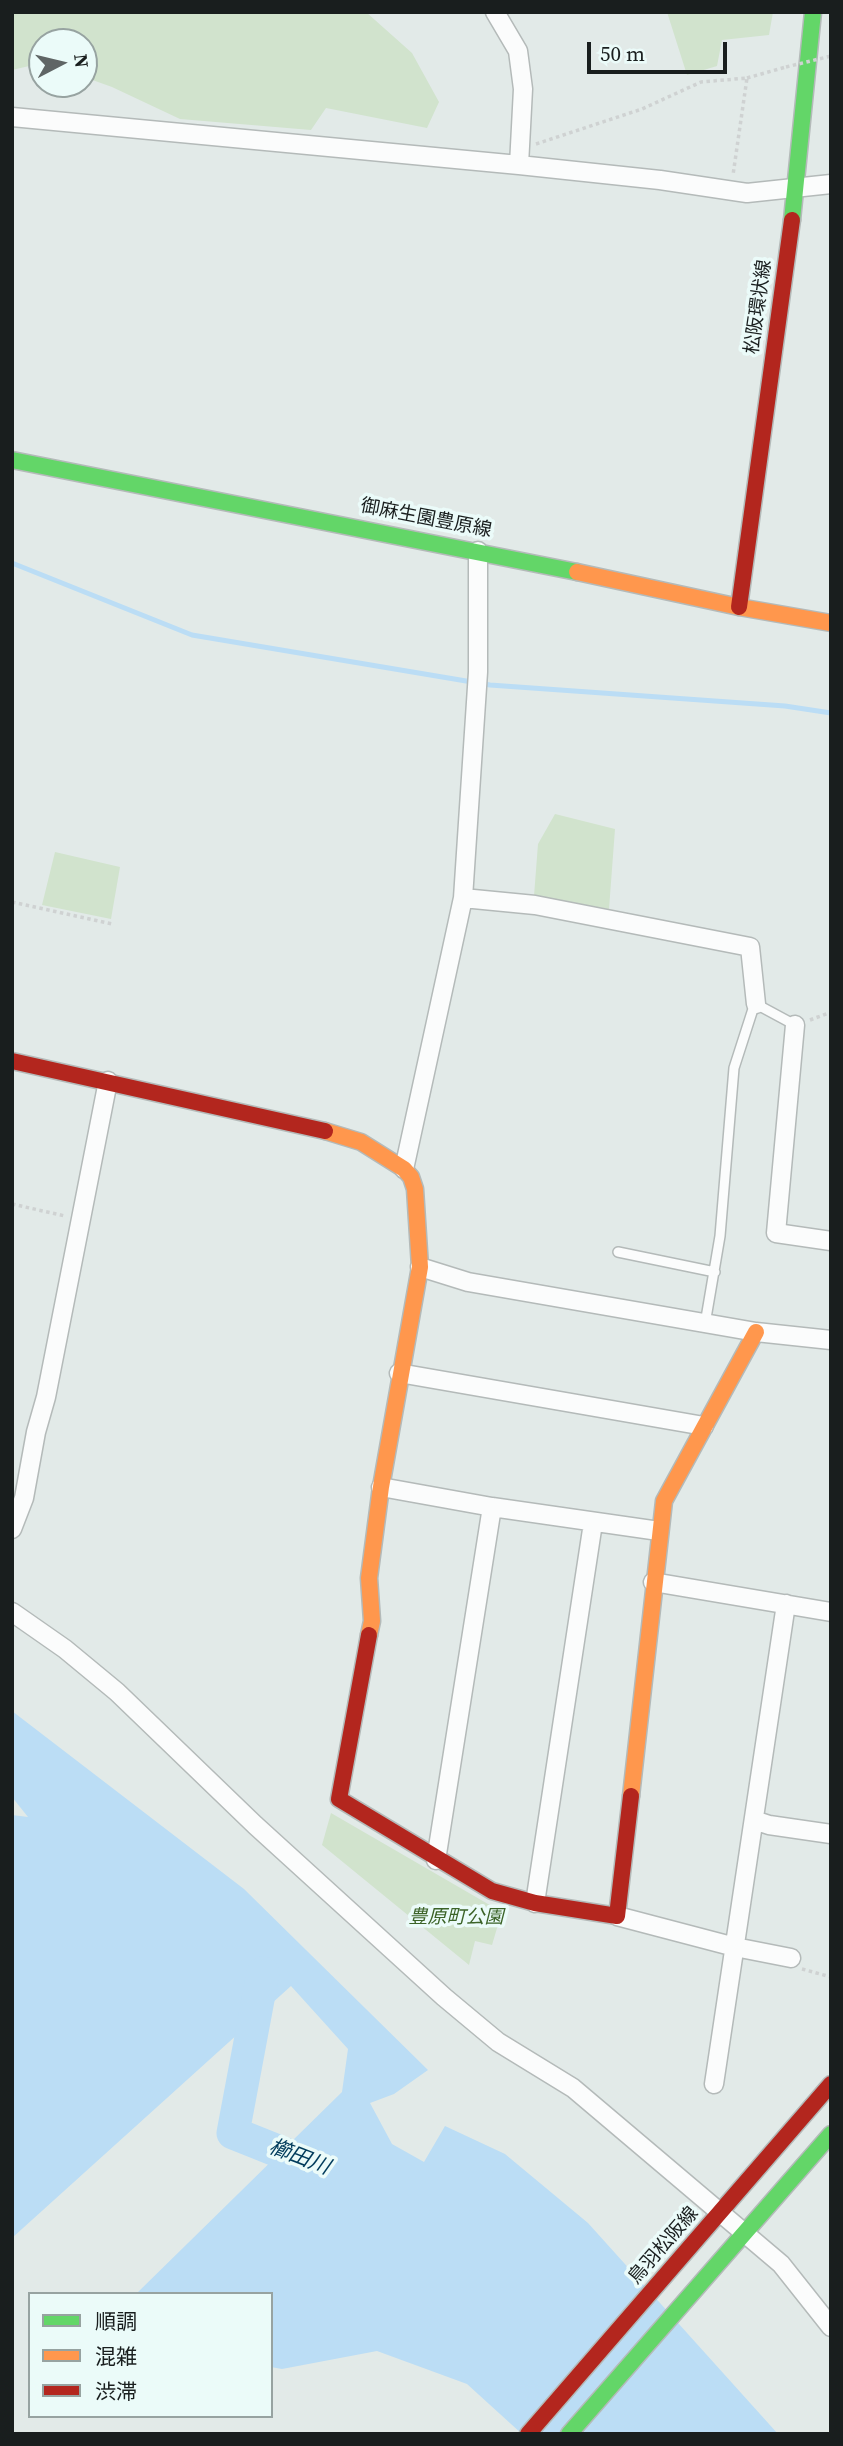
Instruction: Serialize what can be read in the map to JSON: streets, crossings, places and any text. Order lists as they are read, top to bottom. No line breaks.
{"streets":{"main road":["松阪環状線","御麻生園豊原線","鳥羽松阪線"]},"crossings":[["松阪環状線","御麻生園豊原線"]],"water":["櫛田川"],"parks":["豊原町公園"],"legend":["順調","混雑","渋滞"],"scale_bar":"50 m","north":"right"}
